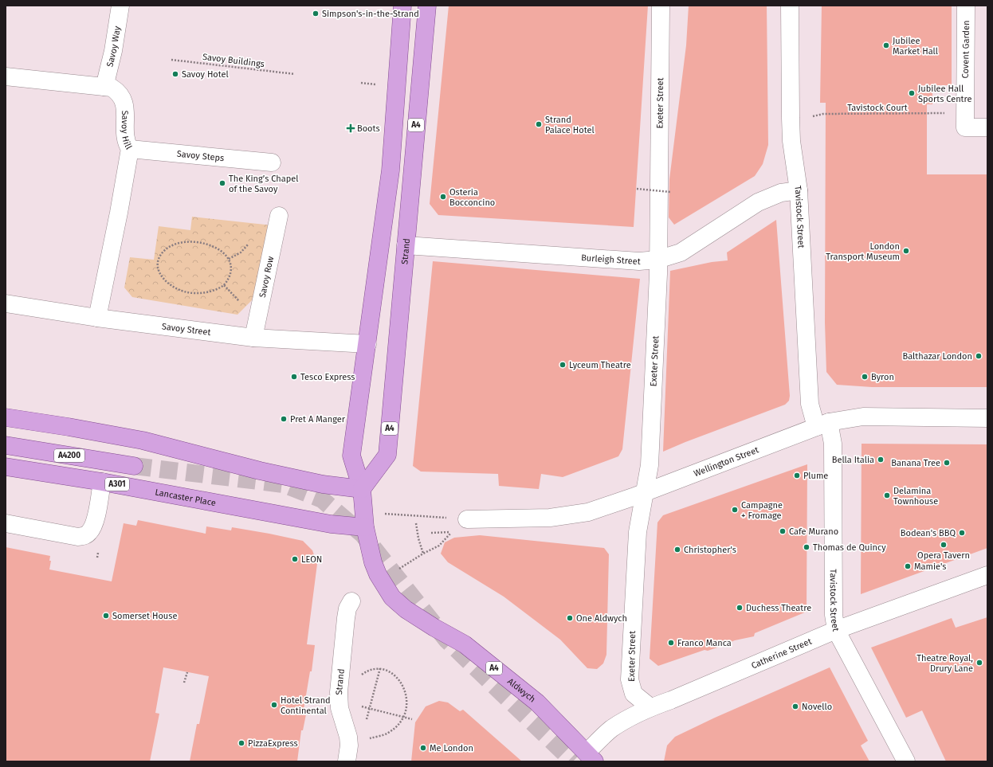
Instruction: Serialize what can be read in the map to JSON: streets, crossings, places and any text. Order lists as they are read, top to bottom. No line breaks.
{"streets":{"main road":["A4","Strand","A4200","A301","Lancaster Place","Aldwych"],"street":["Savoy Way","Covent Garden","Exeter Street","Savoy Hill","Savoy Steps","Tavistock Street","Burleigh Street","Savoy Row","Savoy Street","Wellington Street","Catherine Street"],"path":["Savoy Buildings","Tavistock Court"]},"crossings":[["Savoy Way","Savoy Hill"],["Covent Garden","Tavistock Court"],["Exeter Street","Burleigh Street"],["Exeter Street","Wellington Street"],["Exeter Street","Catherine Street"],["Tavistock Court","Tavistock Street"],["A4","Strand"],["A4","Savoy Street"],["A4","Lancaster Place"],["A4","Aldwych"],["Savoy Hill","Savoy Steps"],["Savoy Hill","Savoy Street"],["Tavistock Street","Burleigh Street"],["Tavistock Street","Wellington Street"],["Tavistock Street","Catherine Street"],["Strand","Burleigh Street"],["Savoy Row","Savoy Street"],["Lancaster Place","Aldwych"],["Catherine Street","Aldwych"]],"places":{"other":["Simpson's-in-the-Strand","Jubilee Market Hall","Savoy Hotel","Jubilee Hall Sports Centre","Strand Palace Hotel","The King’s Chapel of the Savoy","Osteria Bocconcino","London Transport Museum","Balthazar London","Lyceum Theatre","Tesco Express","Byron","Pret A Manger","Bella Italia","Banana Tree","Plume","Delamina Townhouse","Campagne + Fromage","Cafe Murano","Bodean's BBQ","Opera Tavern","Thomas de Quincy","Christopher's","LEON","Mamie's","Duchess Theatre","Somerset House","One Aldwych","Franco Manca","Theatre Royal, Drury Lane","Hotel Strand Continental","Novello","PizzaExpress","Me London"],"health":["Boots"]}}
